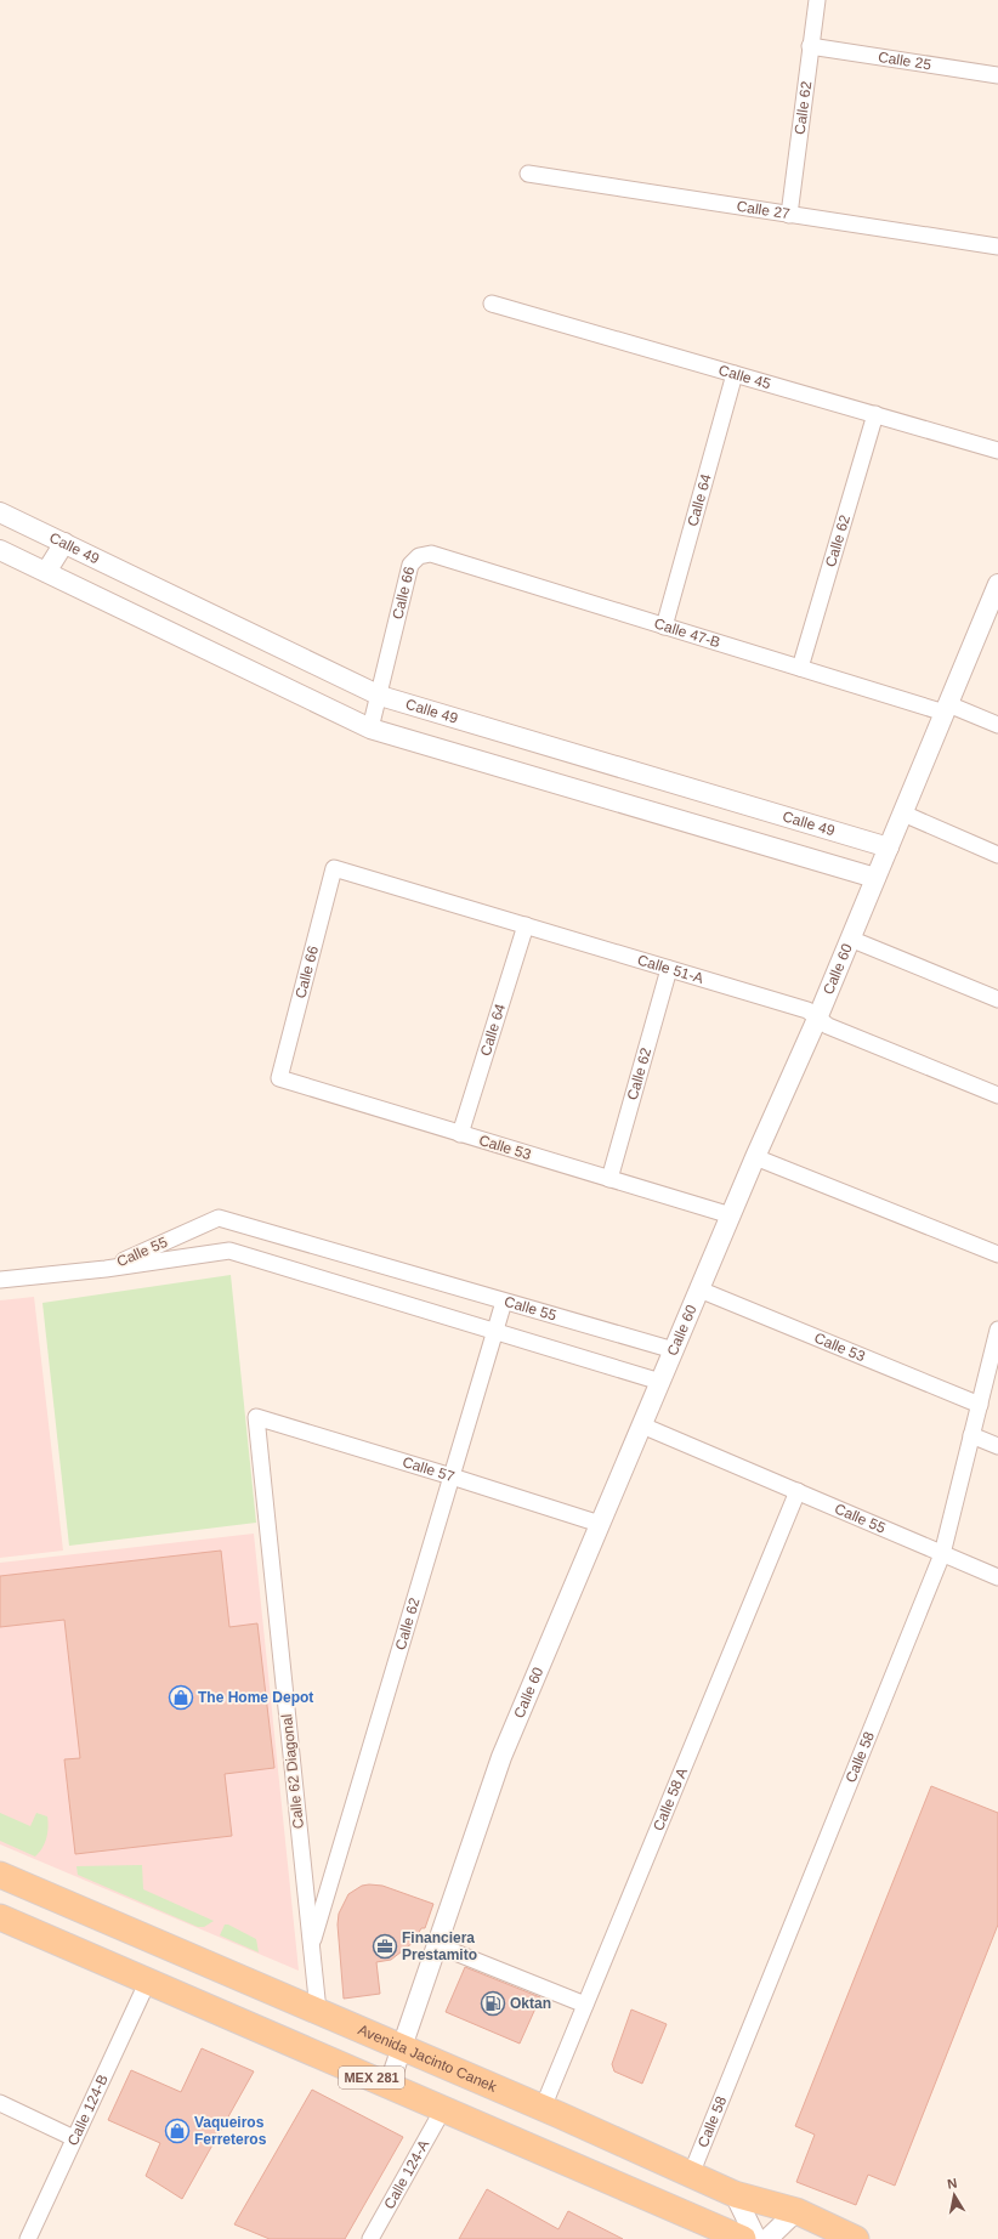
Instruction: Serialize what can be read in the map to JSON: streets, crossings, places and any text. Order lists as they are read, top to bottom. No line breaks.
{"streets":{"main road":["Avenida Jacinto Canek","MEX 281"],"street":["Calle 25","Calle 62","Calle 27","Calle 45","Calle 64","Calle 49","Calle 66","Calle 47-B","Calle 51-A","Calle 60","Calle 53","Calle 55","Calle 57","Calle 58","Calle 62 Diagonal","Calle 58 A","Calle 124-B","Calle 124-A"]},"crossings":[["Calle 25","Calle 62"],["Calle 62","Calle 27"],["Calle 62","Calle 45"],["Calle 62","Calle 47-B"],["Calle 62","Calle 51-A"],["Calle 62","Calle 53"],["Calle 62","Calle 55"],["Calle 62","Calle 57"],["Calle 62","Calle 62 Diagonal"],["Calle 45","Calle 64"],["Calle 64","Calle 47-B"],["Calle 64","Calle 51-A"],["Calle 64","Calle 53"],["Calle 49","Calle 66"],["Calle 49","Calle 60"],["Calle 66","Calle 47-B"],["Calle 66","Calle 51-A"],["Calle 66","Calle 53"],["Calle 47-B","Calle 60"],["Calle 51-A","Calle 60"],["Calle 60","Calle 53"],["Calle 60","Calle 55"],["Calle 60","Calle 57"],["Calle 60","Avenida Jacinto Canek"],["Calle 60","MEX 281"],["Calle 53","Calle 58"],["Calle 55","Calle 58"],["Calle 55","Calle 58 A"],["Calle 57","Calle 62 Diagonal"],["Calle 58","Avenida Jacinto Canek"],["Calle 62 Diagonal","Avenida Jacinto Canek"],["Calle 58 A","Avenida Jacinto Canek"],["MEX 281","Calle 124-B"],["MEX 281","Calle 124-A"]],"places":{"shop":["The Home Depot","Vaqueiros Ferreteros"],"office":["Financiera Prestamito"],"fuel station":["Oktan"]},"north":"top"}
